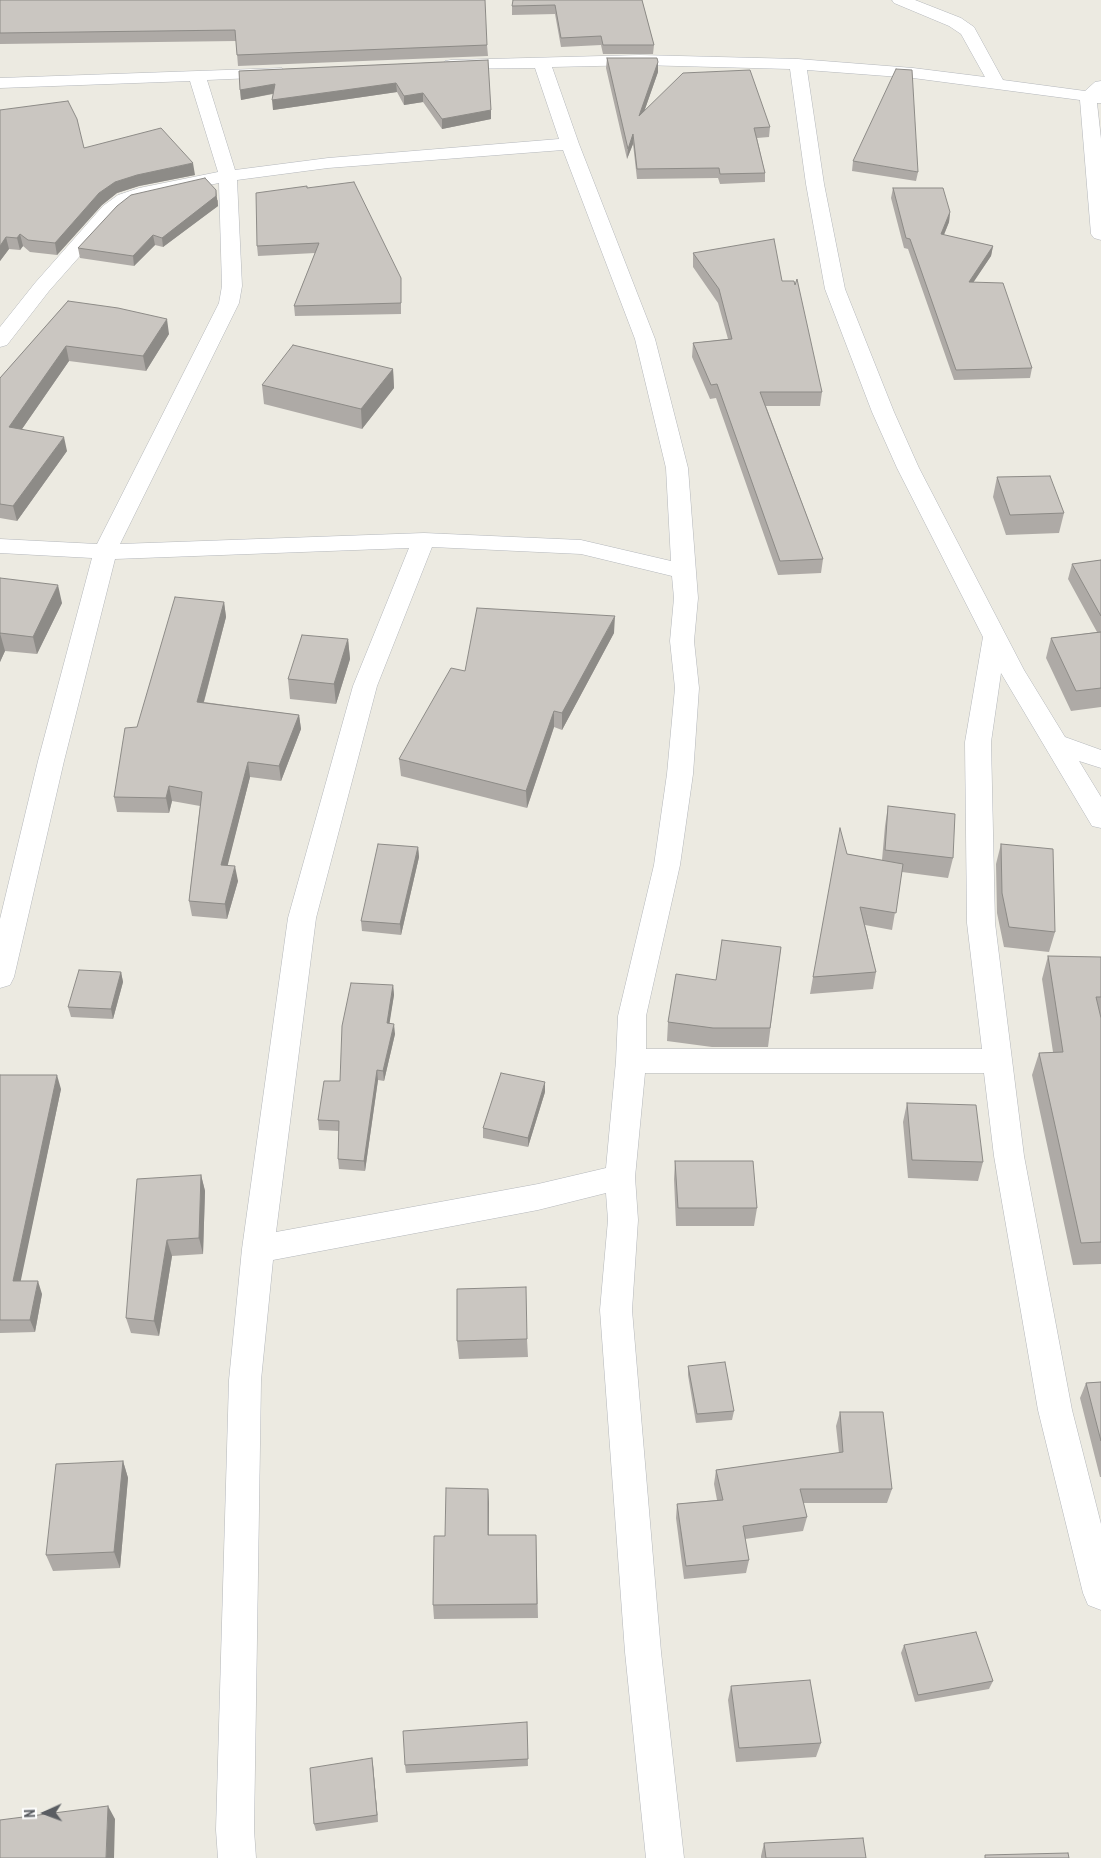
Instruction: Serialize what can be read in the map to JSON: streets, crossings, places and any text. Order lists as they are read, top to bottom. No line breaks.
{"north":"left"}
